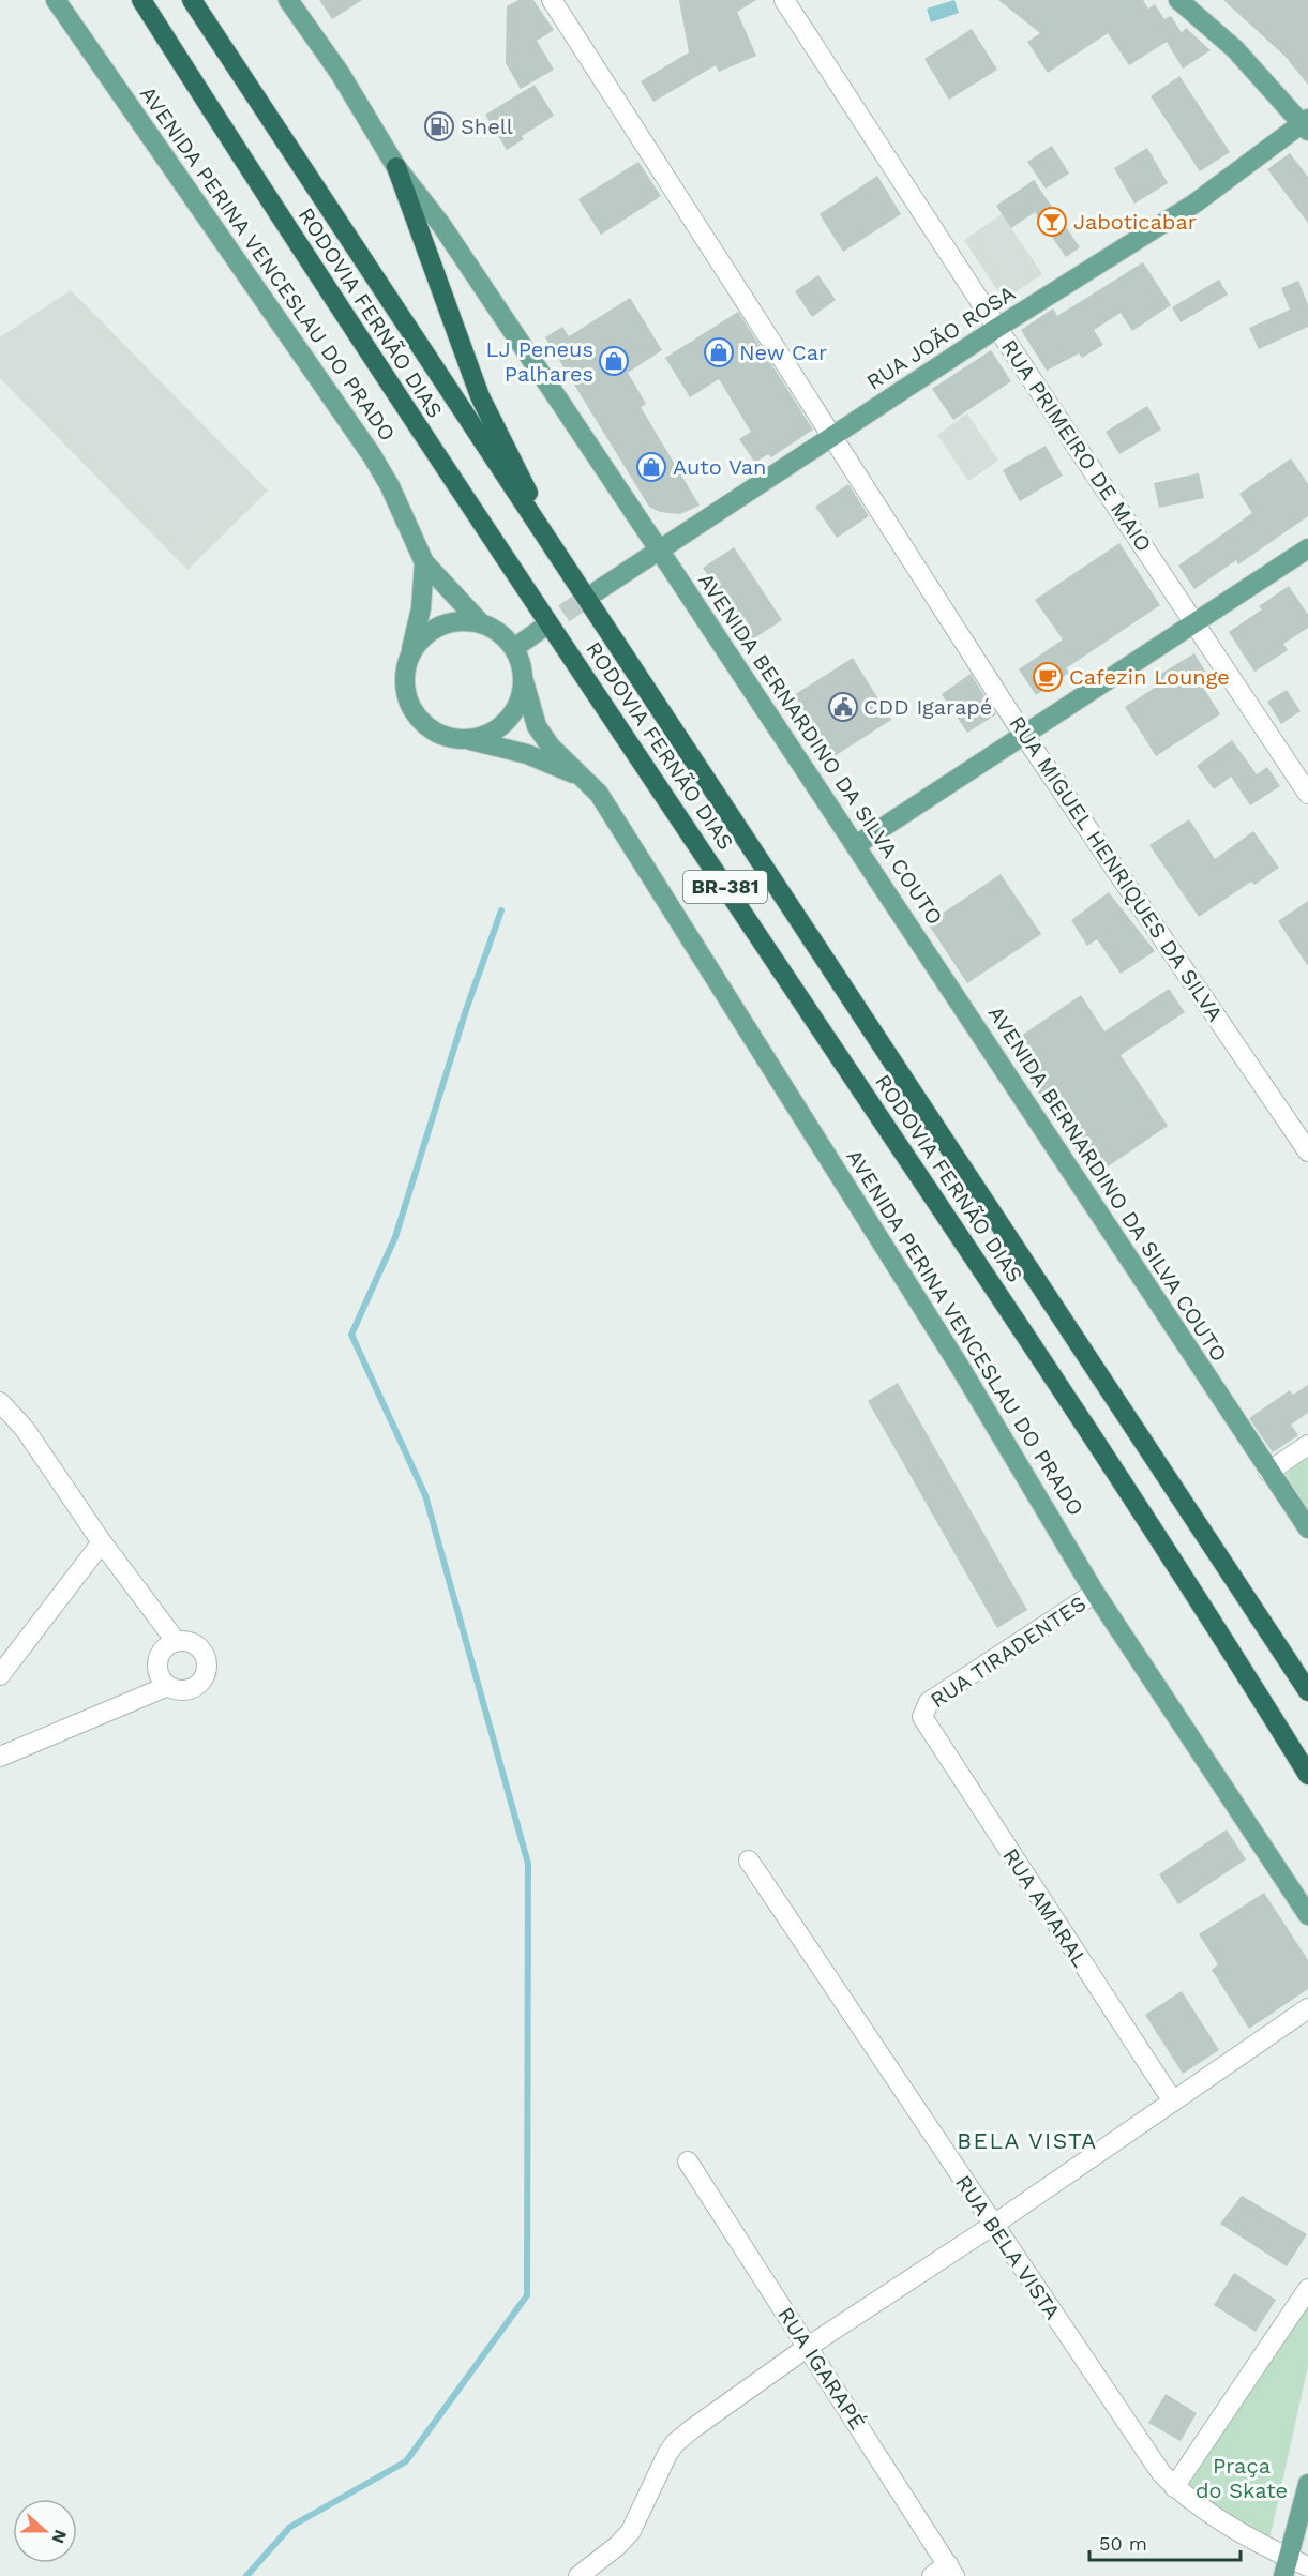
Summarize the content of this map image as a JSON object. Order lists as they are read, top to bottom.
{
  "streets": {
    "highway": ["RODOVIA FERNÃO DIAS", "BR-381"],
    "main road": ["AVENIDA PERINA VENCESLAU DO PRADO", "RUA JOÃO ROSA", "AVENIDA BERNARDINO DA SILVA COUTO"],
    "street": [
      "RUA PRIMEIRO DE MAIO",
      "RUA MIGUEL HENRIQUES DA SILVA",
      "RUA TIRADENTES",
      "RUA AMARAL",
      "RUA BELA VISTA",
      "RUA IGARAPÉ"
    ]
  },
  "crossings": [
    ["AVENIDA PERINA VENCESLAU DO PRADO", "RUA TIRADENTES"],
    ["RUA JOÃO ROSA", "RUA PRIMEIRO DE MAIO"],
    ["RUA JOÃO ROSA", "AVENIDA BERNARDINO DA SILVA COUTO"],
    ["RUA JOÃO ROSA", "RUA MIGUEL HENRIQUES DA SILVA"],
    ["RUA TIRADENTES", "RUA AMARAL"]
  ],
  "districts": ["BELA VISTA"],
  "parks": ["Praça do Skate"],
  "places": {
    "fuel station": ["Shell"],
    "bar": ["Jaboticabar"],
    "shop": ["New Car", "LJ Peneus Palhares", "Auto Van"],
    "cafe": ["Cafezin Lounge"],
    "public building": ["CDD Igarapé"]
  },
  "scale_bar": "50 m",
  "north": "right"
}
